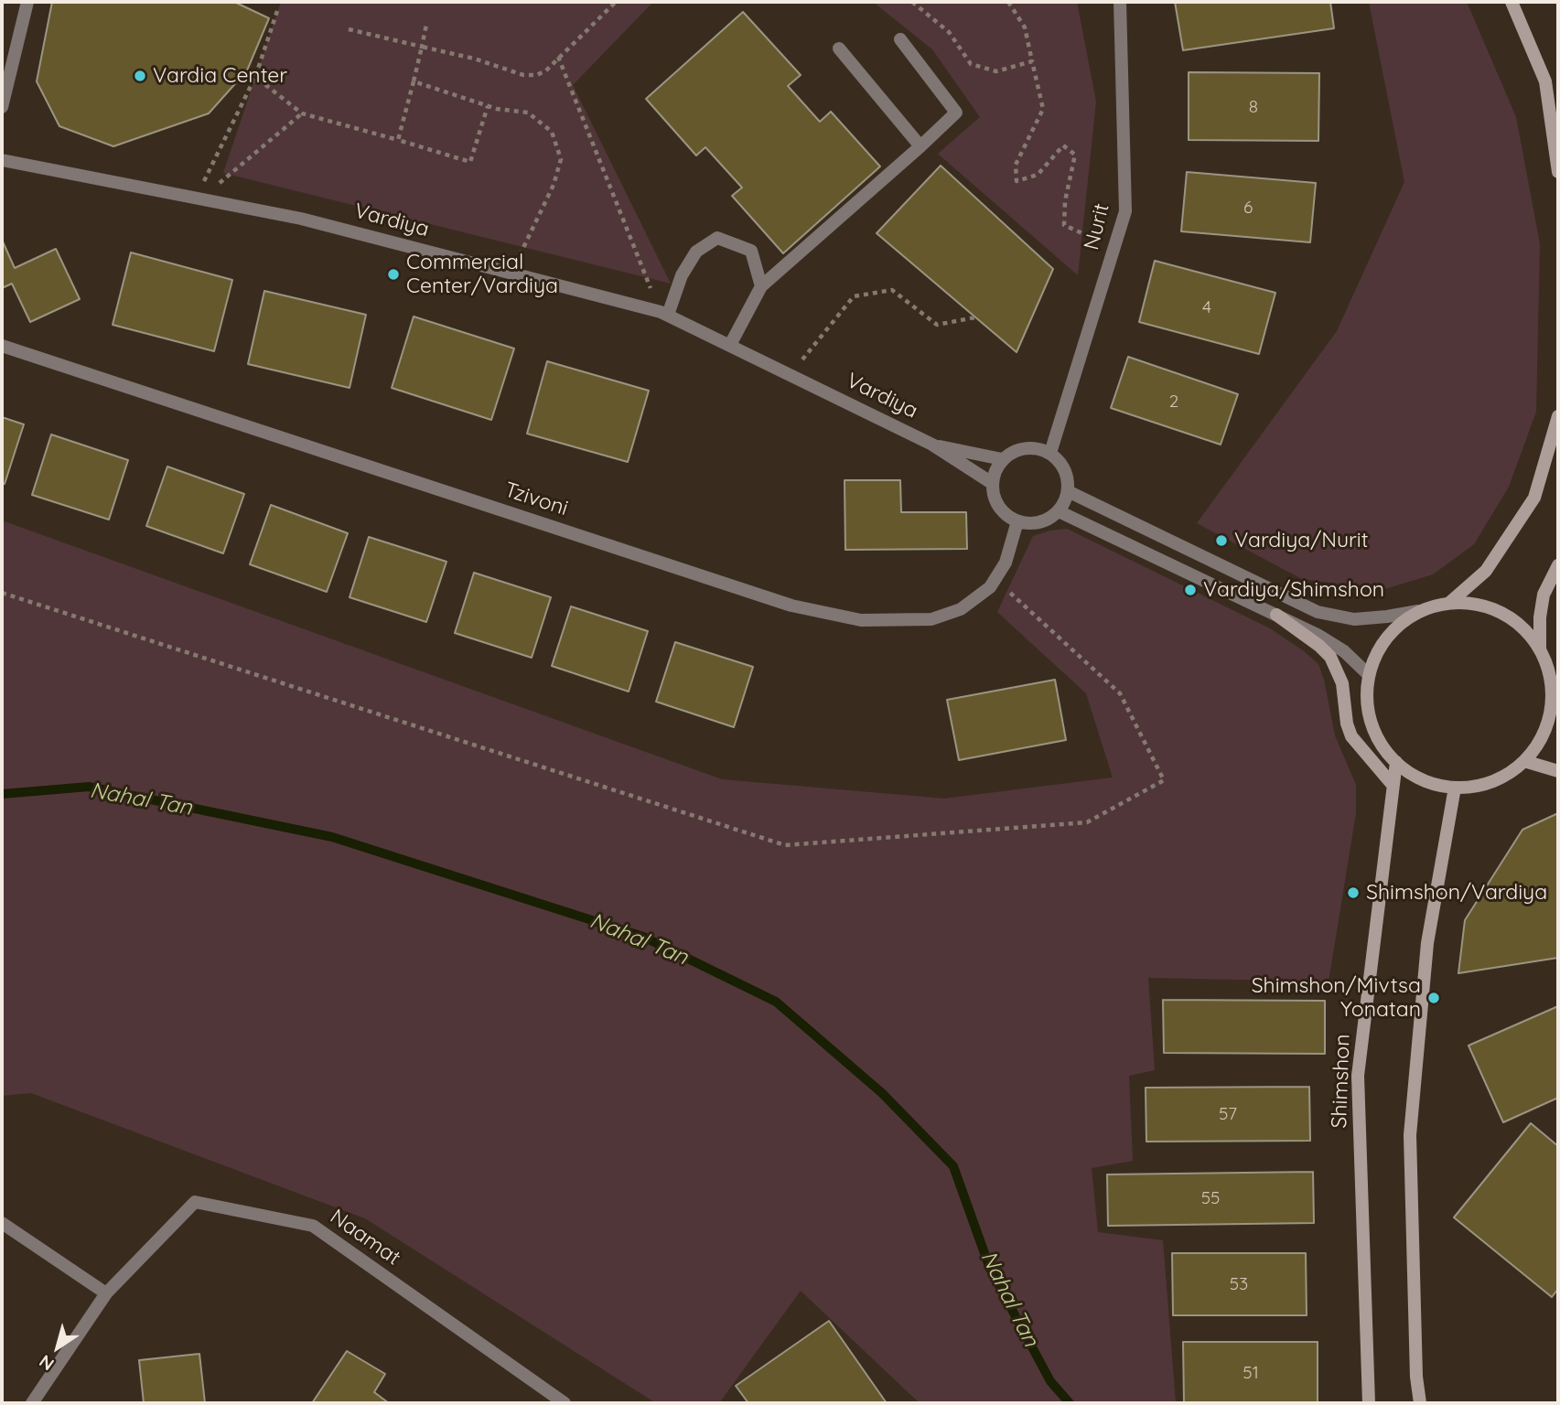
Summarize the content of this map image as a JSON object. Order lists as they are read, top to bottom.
{
  "streets": {
    "street": [
      "Vardiya",
      "Nurit",
      "Tzivoni",
      "Shimshon",
      "Naamat"
    ]
  },
  "crossings": [
    ["Vardiya", "Nurit"],
    ["Vardiya", "Tzivoni"],
    ["Nurit", "Tzivoni"]
  ],
  "water": ["Nahal Tan"],
  "places": [
    "Vardia Center",
    "Commercial Center/Vardiya",
    "Vardiya/Nurit",
    "Vardiya/Shimshon",
    "Shimshon/Vardiya",
    "Shimshon/Mivtsa Yonatan"
  ],
  "house_numbers": [
    "8",
    "6",
    "4",
    "2",
    "57",
    "55",
    "53",
    "51"
  ],
  "north": "bottom left"
}
